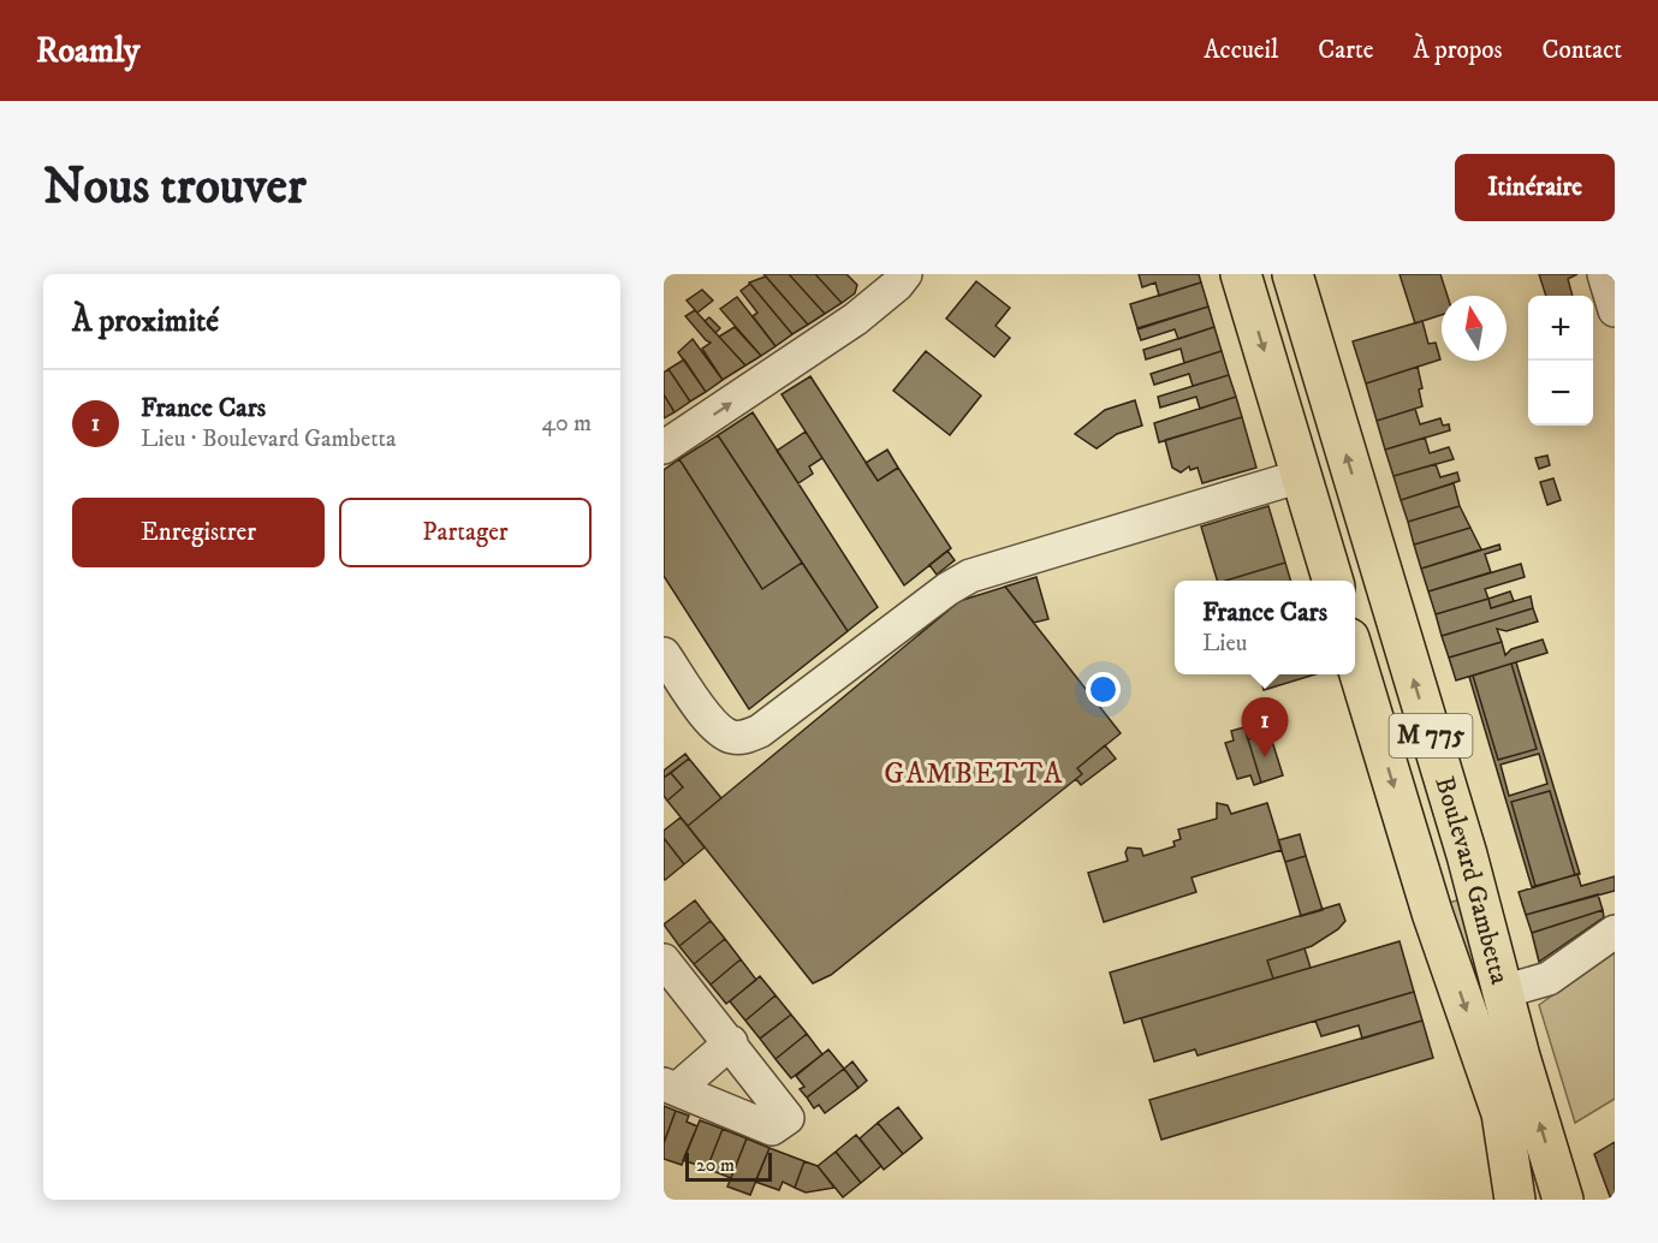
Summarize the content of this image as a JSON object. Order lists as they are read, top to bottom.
{
  "streets": {
    "main road": ["M 775", "Boulevard Gambetta"]
  },
  "districts": ["GAMBETTA"],
  "scale_bar": "20 m",
  "north": "top",
  "page": {
    "header": "Roamly",
    "nav": [
      "Accueil",
      "Carte",
      "À propos",
      "Contact"
    ],
    "buttons": [
      "Itinéraire",
      ["Enregistrer", "Partager"]
    ],
    "title": "Nous trouver",
    "heading": "À proximité",
    "map_buttons": ["+", "−"],
    "list": [
      {
        "mark": "1",
        "name": "France Cars",
        "note": "Lieu · Boulevard Gambetta",
        "value": "40 m"
      }
    ],
    "popup": ["France Cars", "Lieu"],
    "pins": "1",
    "scale": "20 m"
  }
}
